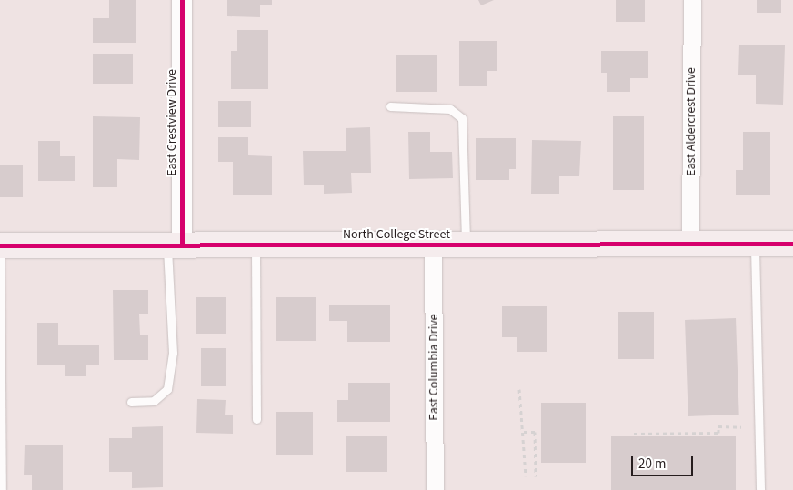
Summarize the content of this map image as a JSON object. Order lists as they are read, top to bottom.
{
  "streets": {
    "main road": ["North College Street"],
    "street": ["East Aldercrest Drive", "East Crestview Drive", "East Columbia Drive"]
  },
  "crossings": [
    ["East Aldercrest Drive", "North College Street"],
    ["East Crestview Drive", "North College Street"],
    ["North College Street", "East Columbia Drive"]
  ],
  "scale_bar": "20 m"
}
